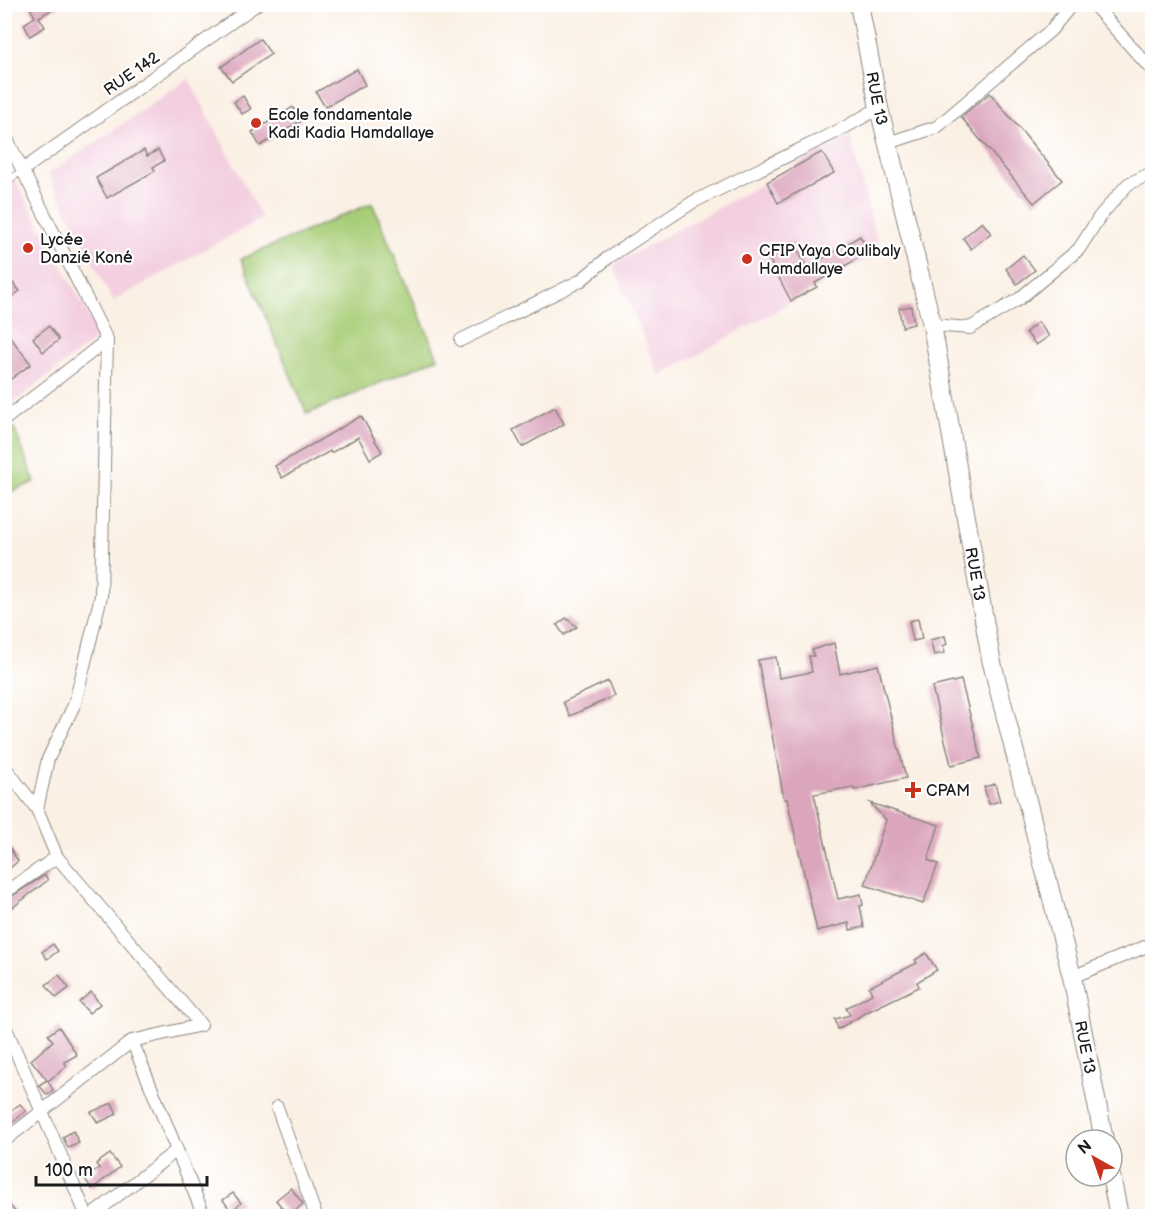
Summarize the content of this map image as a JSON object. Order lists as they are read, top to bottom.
{
  "streets": {
    "street": ["RUE 142", "RUE 13"]
  },
  "places": {
    "other": ["Ecole fondamentale Kadi Kadia Hamdallaye", "Lycée Danzié Koné", "CFIP Yaya Coulibaly Hamdallaye"],
    "health": ["CPAM"]
  },
  "scale_bar": "100 m",
  "north": "top left"
}
